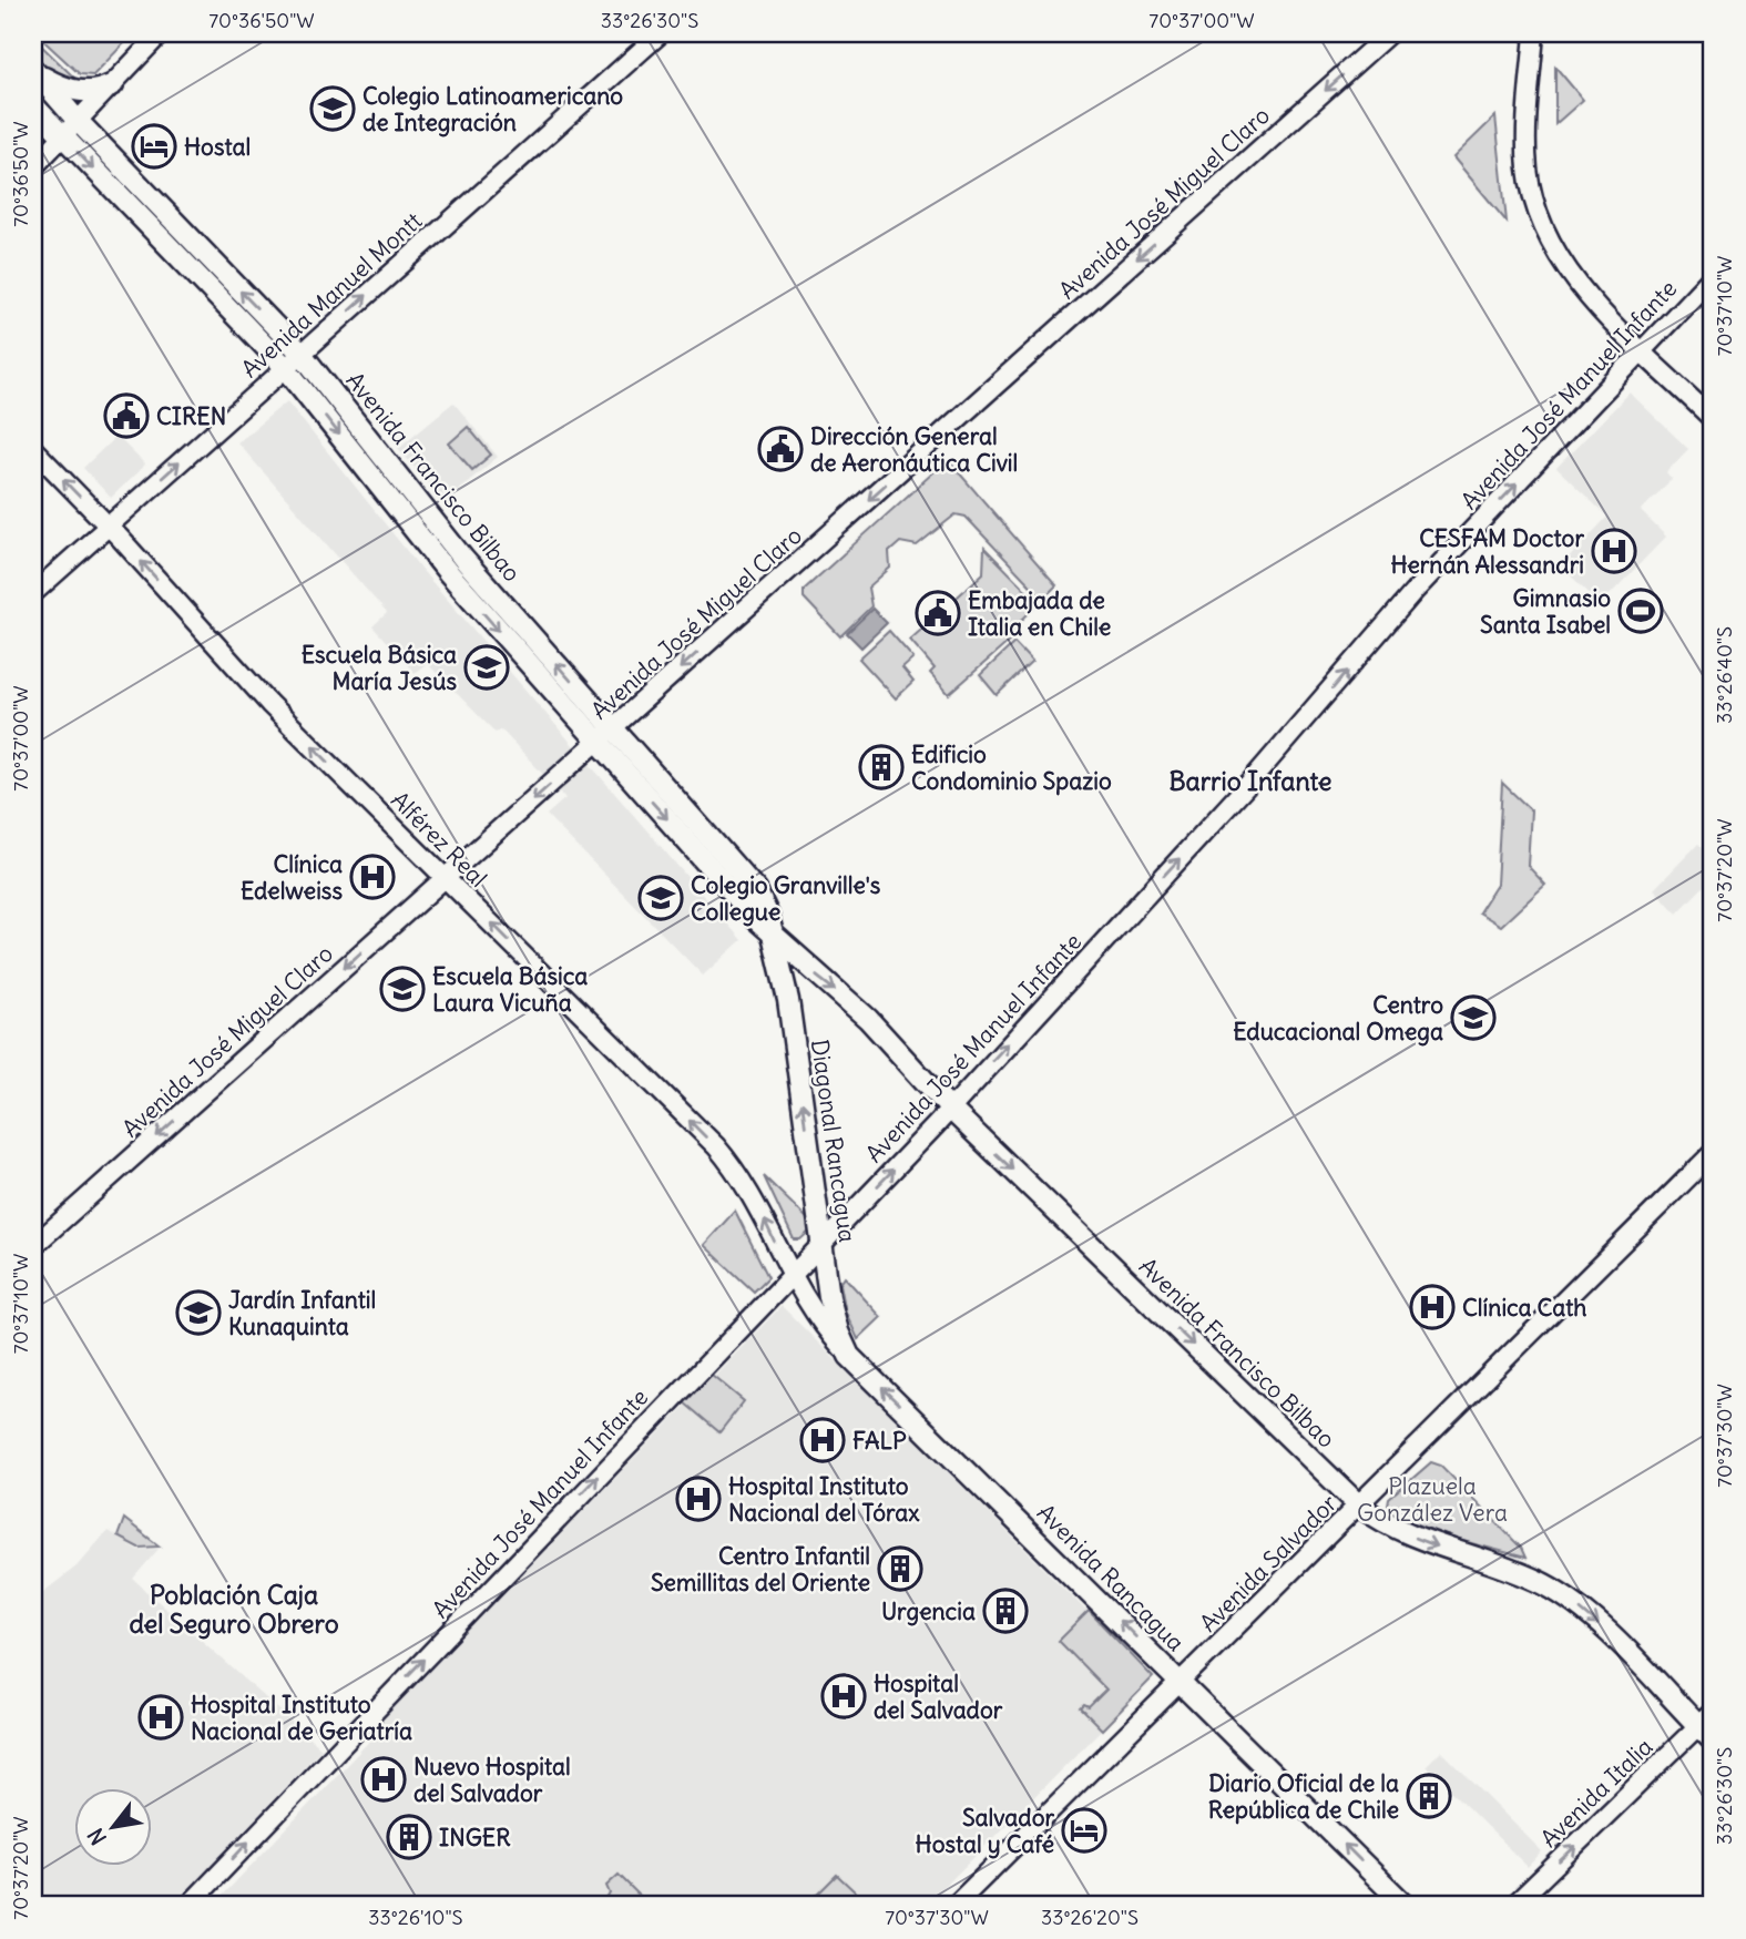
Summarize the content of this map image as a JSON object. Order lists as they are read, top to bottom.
{
  "streets": {
    "main road": ["Avenida Francisco Bilbao", "Diagonal Rancagua", "Avenida Rancagua"],
    "street": [
      "Avenida José Miguel Claro",
      "Avenida Manuel Montt",
      "Avenida José Manuel Infante",
      "Alférez Real",
      "Avenida Salvador",
      "Avenida Italia"
    ]
  },
  "crossings": [
    ["Avenida José Miguel Claro", "Avenida Francisco Bilbao"],
    ["Avenida José Miguel Claro", "Alférez Real"],
    ["Avenida Manuel Montt", "Avenida Francisco Bilbao"],
    ["Avenida Manuel Montt", "Alférez Real"],
    ["Avenida José Manuel Infante", "Avenida Francisco Bilbao"],
    ["Avenida José Manuel Infante", "Alférez Real"],
    ["Avenida José Manuel Infante", "Diagonal Rancagua"],
    ["Avenida José Manuel Infante", "Avenida Rancagua"],
    ["Avenida Francisco Bilbao", "Diagonal Rancagua"],
    ["Avenida Francisco Bilbao", "Avenida Salvador"],
    ["Avenida Francisco Bilbao", "Avenida Italia"],
    ["Alférez Real", "Avenida Rancagua"],
    ["Diagonal Rancagua", "Avenida Rancagua"],
    ["Avenida Salvador", "Avenida Rancagua"]
  ],
  "one_way": [
    "Avenida José Miguel Claro",
    "Avenida Manuel Montt",
    "Avenida José Manuel Infante",
    "Alférez Real",
    "Diagonal Rancagua",
    "Avenida Rancagua",
    "Avenida Italia"
  ],
  "districts": ["Barrio Infante", "Población Caja del Seguro Obrero"],
  "parks": ["Plazuela González Vera"],
  "places": {
    "school or university": [
      "Colegio Latinoamericano de Integración",
      "Escuela Básica María Jesús",
      "Colegio Granville's Collegue",
      "Escuela Básica Laura Vicuña",
      "Centro Educacional Omega",
      "Jardín Infantil Kunaquinta"
    ],
    "hotel": ["Hostal", "Salvador Hostal y Café"],
    "public building": ["CIREN", "Dirección General de Aeronáutica Civil", "Embajada de Italia en Chile"],
    "hospital": [
      "CESFAM Doctor Hernán Alessandri",
      "Clínica Edelweiss",
      "Clínica Cath",
      "FALP",
      "Hospital Instituto Nacional del Tórax",
      "Hospital del Salvador",
      "Hospital Instituto Nacional de Geriatría",
      "Nuevo Hospital del Salvador"
    ],
    "sports": ["Gimnasio Santa Isabel"],
    "building": [
      "Edificio Condominio Spazio",
      "Centro Infantil Semillitas del Oriente",
      "Urgencia",
      "Diario Oficial de la República de Chile",
      "INGER"
    ]
  },
  "north": "bottom left",
  "coordinates": [
    "70°36'50\"W",
    "33°26'30\"S",
    "70°37'00\"W",
    "70°37'10\"W",
    "33°26'40\"S",
    "70°37'20\"W",
    "70°37'30\"W",
    "33°26'10\"S",
    "33°26'20\"S"
  ]
}
